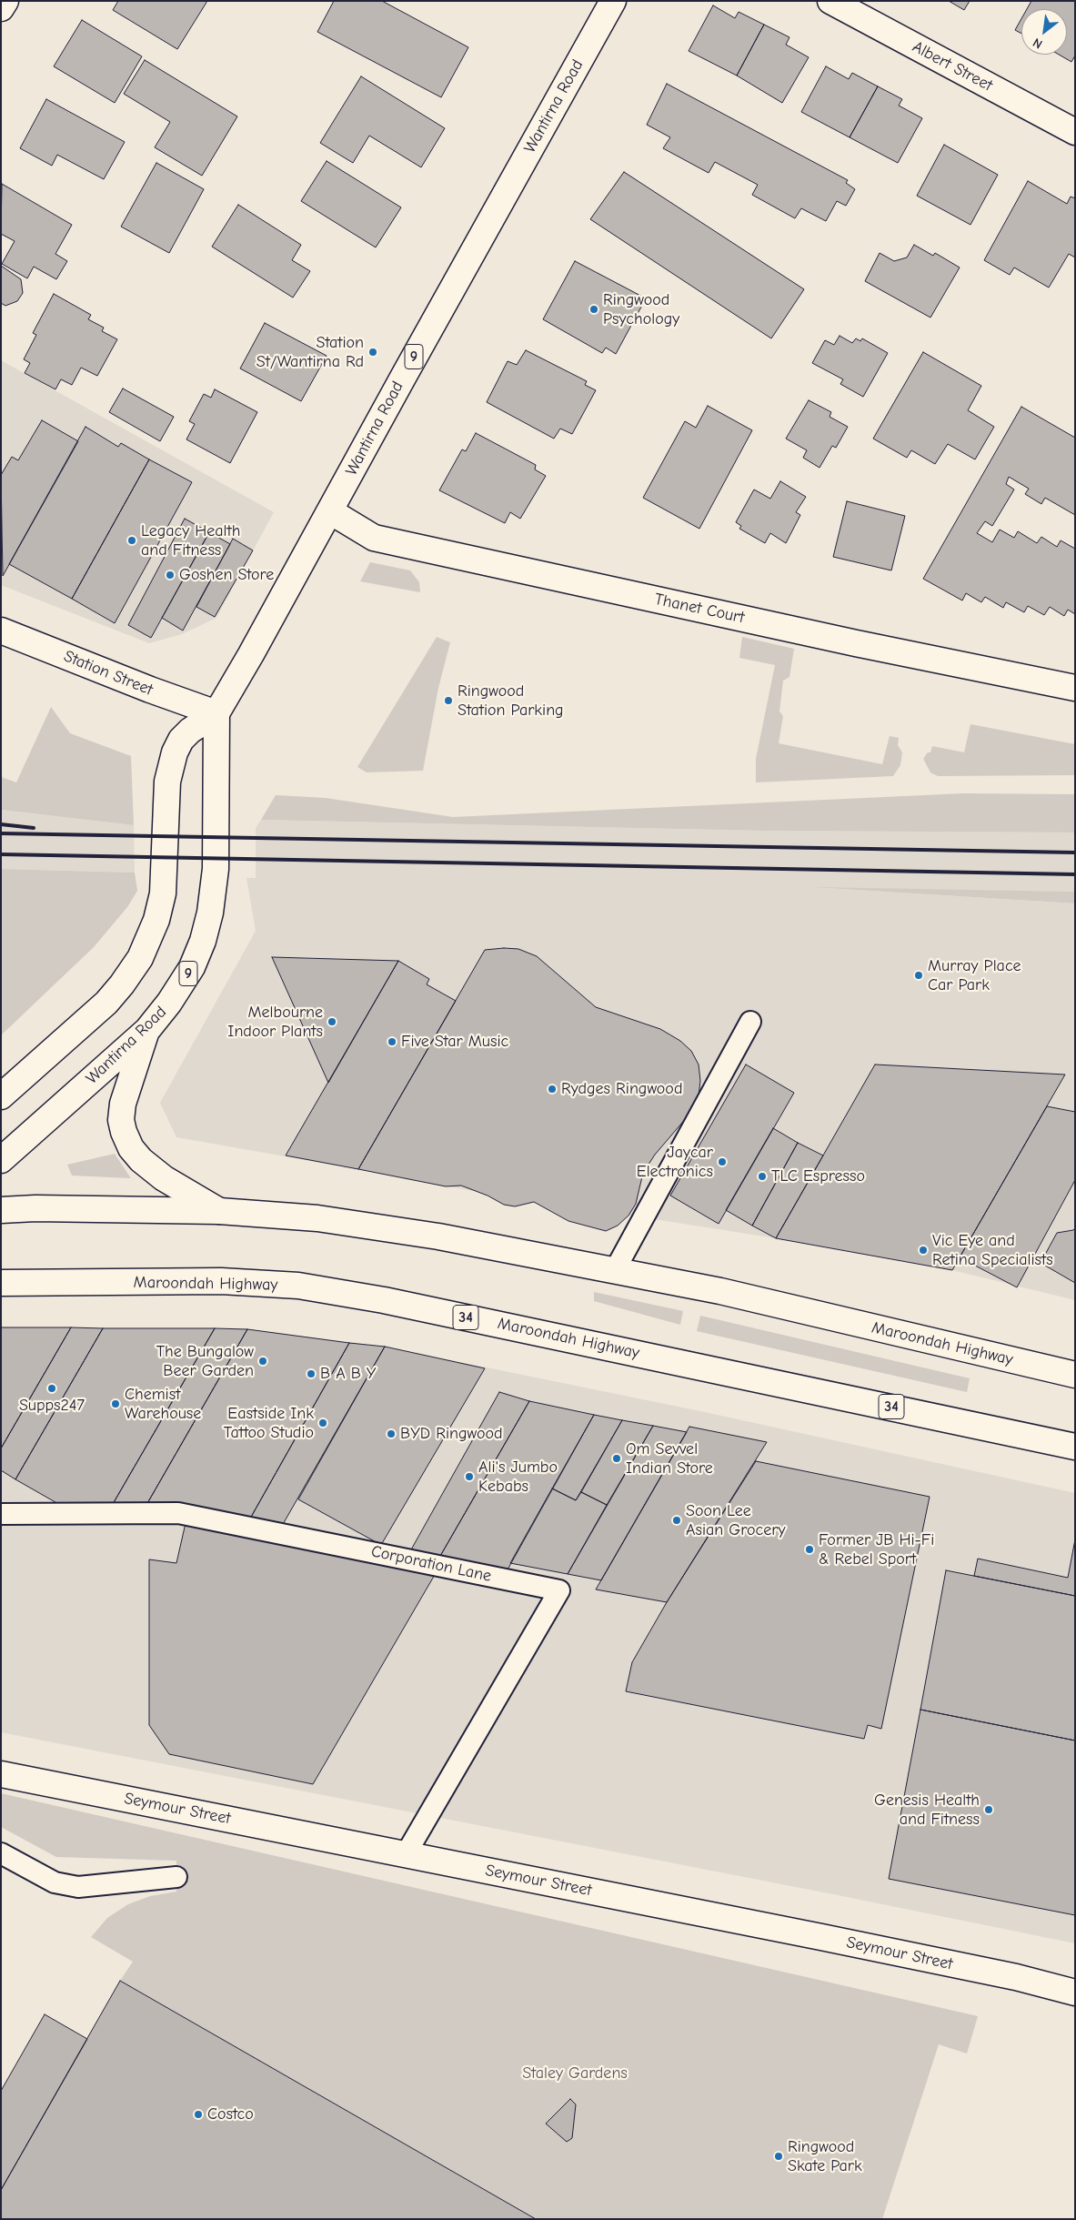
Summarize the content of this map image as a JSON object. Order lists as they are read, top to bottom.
{
  "streets": {
    "main road": [
      "Albert Street",
      "Wantirna Road",
      "9",
      "Thanet Court",
      "Station Street",
      "Maroondah Highway",
      "34",
      "Seymour Street"
    ],
    "lane": ["Corporation Lane"]
  },
  "crossings": [
    ["Wantirna Road", "Thanet Court"],
    ["Wantirna Road", "Station Street"],
    ["Corporation Lane", "Seymour Street"]
  ],
  "parks": ["Staley Gardens"],
  "places": [
    "Ringwood Psychology",
    "Station St/Wantirna Rd",
    "Legacy Health and Fitness",
    "Goshen Store",
    "Ringwood Station Parking",
    "Murray Place Car Park",
    "Melbourne Indoor Plants",
    "Five Star Music",
    "Rydges Ringwood",
    "Jaycar Electronics",
    "TLC Espresso",
    "Vic Eye and Retina Specialists",
    "The Bungalow Beer Garden",
    "B A B Y",
    "Supps247",
    "Chemist Warehouse",
    "Eastside Ink Tattoo Studio",
    "BYD Ringwood",
    "Om Sevvel Indian Store",
    "Ali's Jumbo Kebabs",
    "Soon Lee Asian Grocery",
    "Former JB Hi-Fi & Rebel Sport",
    "Genesis Health and Fitness",
    "Costco",
    "Ringwood Skate Park"
  ],
  "north": "bottom left"
}
